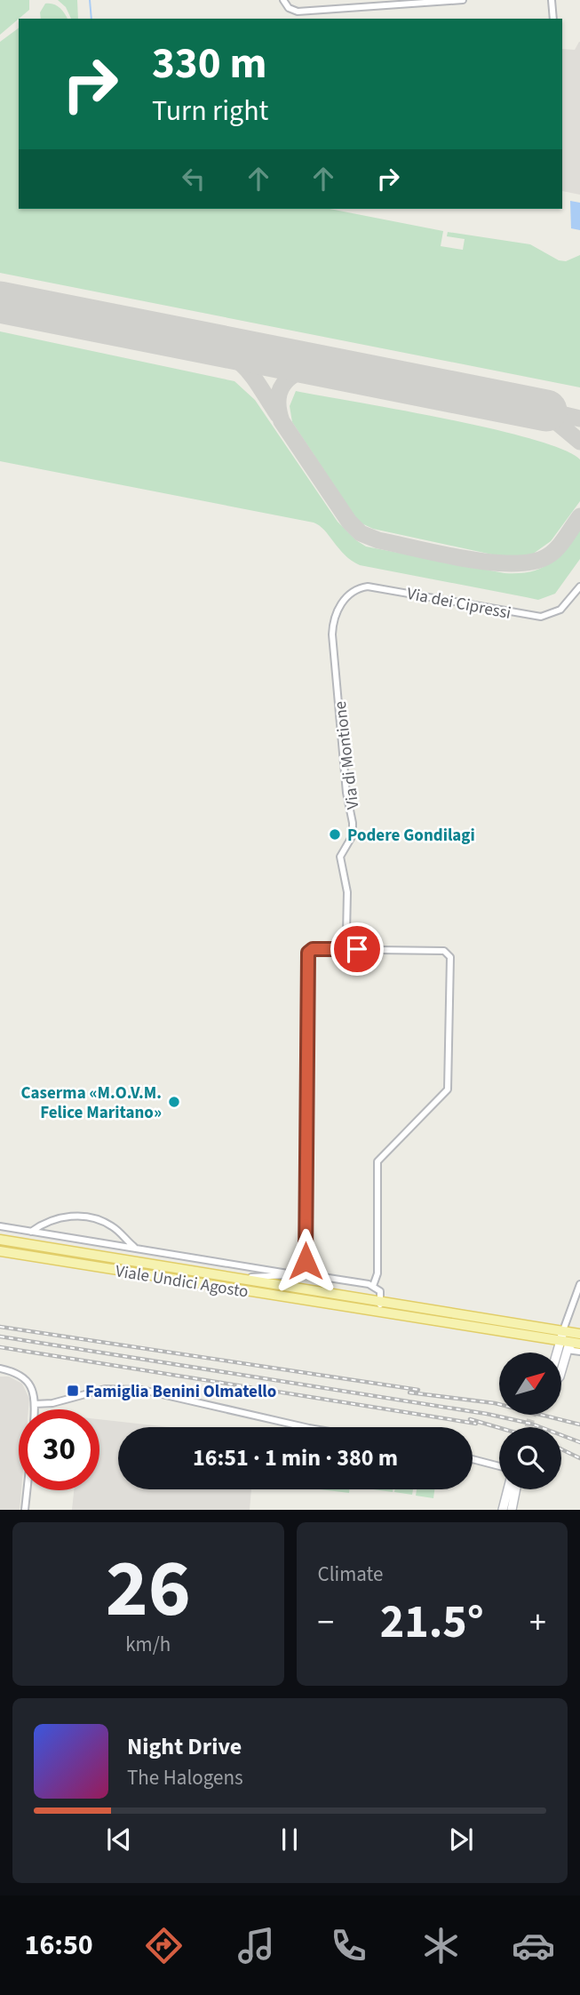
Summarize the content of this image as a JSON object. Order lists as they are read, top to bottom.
{
  "streets": {
    "main road": ["Viale Undici Agosto"],
    "street": ["Via dei Cipressi", "Via di Montione"]
  },
  "crossings": [
    ["Via dei Cipressi", "Via di Montione"]
  ],
  "places": {
    "other": ["Podere Gondilagi", "Caserma «M.O.V.M. Felice Maritano»"],
    "transit": ["Famiglia Benini Olmatello"]
  },
  "north": "top right",
  "page": {
    "turn": ["330 m", "Turn right"],
    "limit": "30",
    "trip": "16:51 · 1 min · 380 m",
    "tile": [
      ["26", "km/h"],
      "Climate"
    ],
    "heat": ["−", "21.5°", "+"],
    "song": ["Night Drive", "The Halogens"],
    "tabs": "16:50"
  }
}
